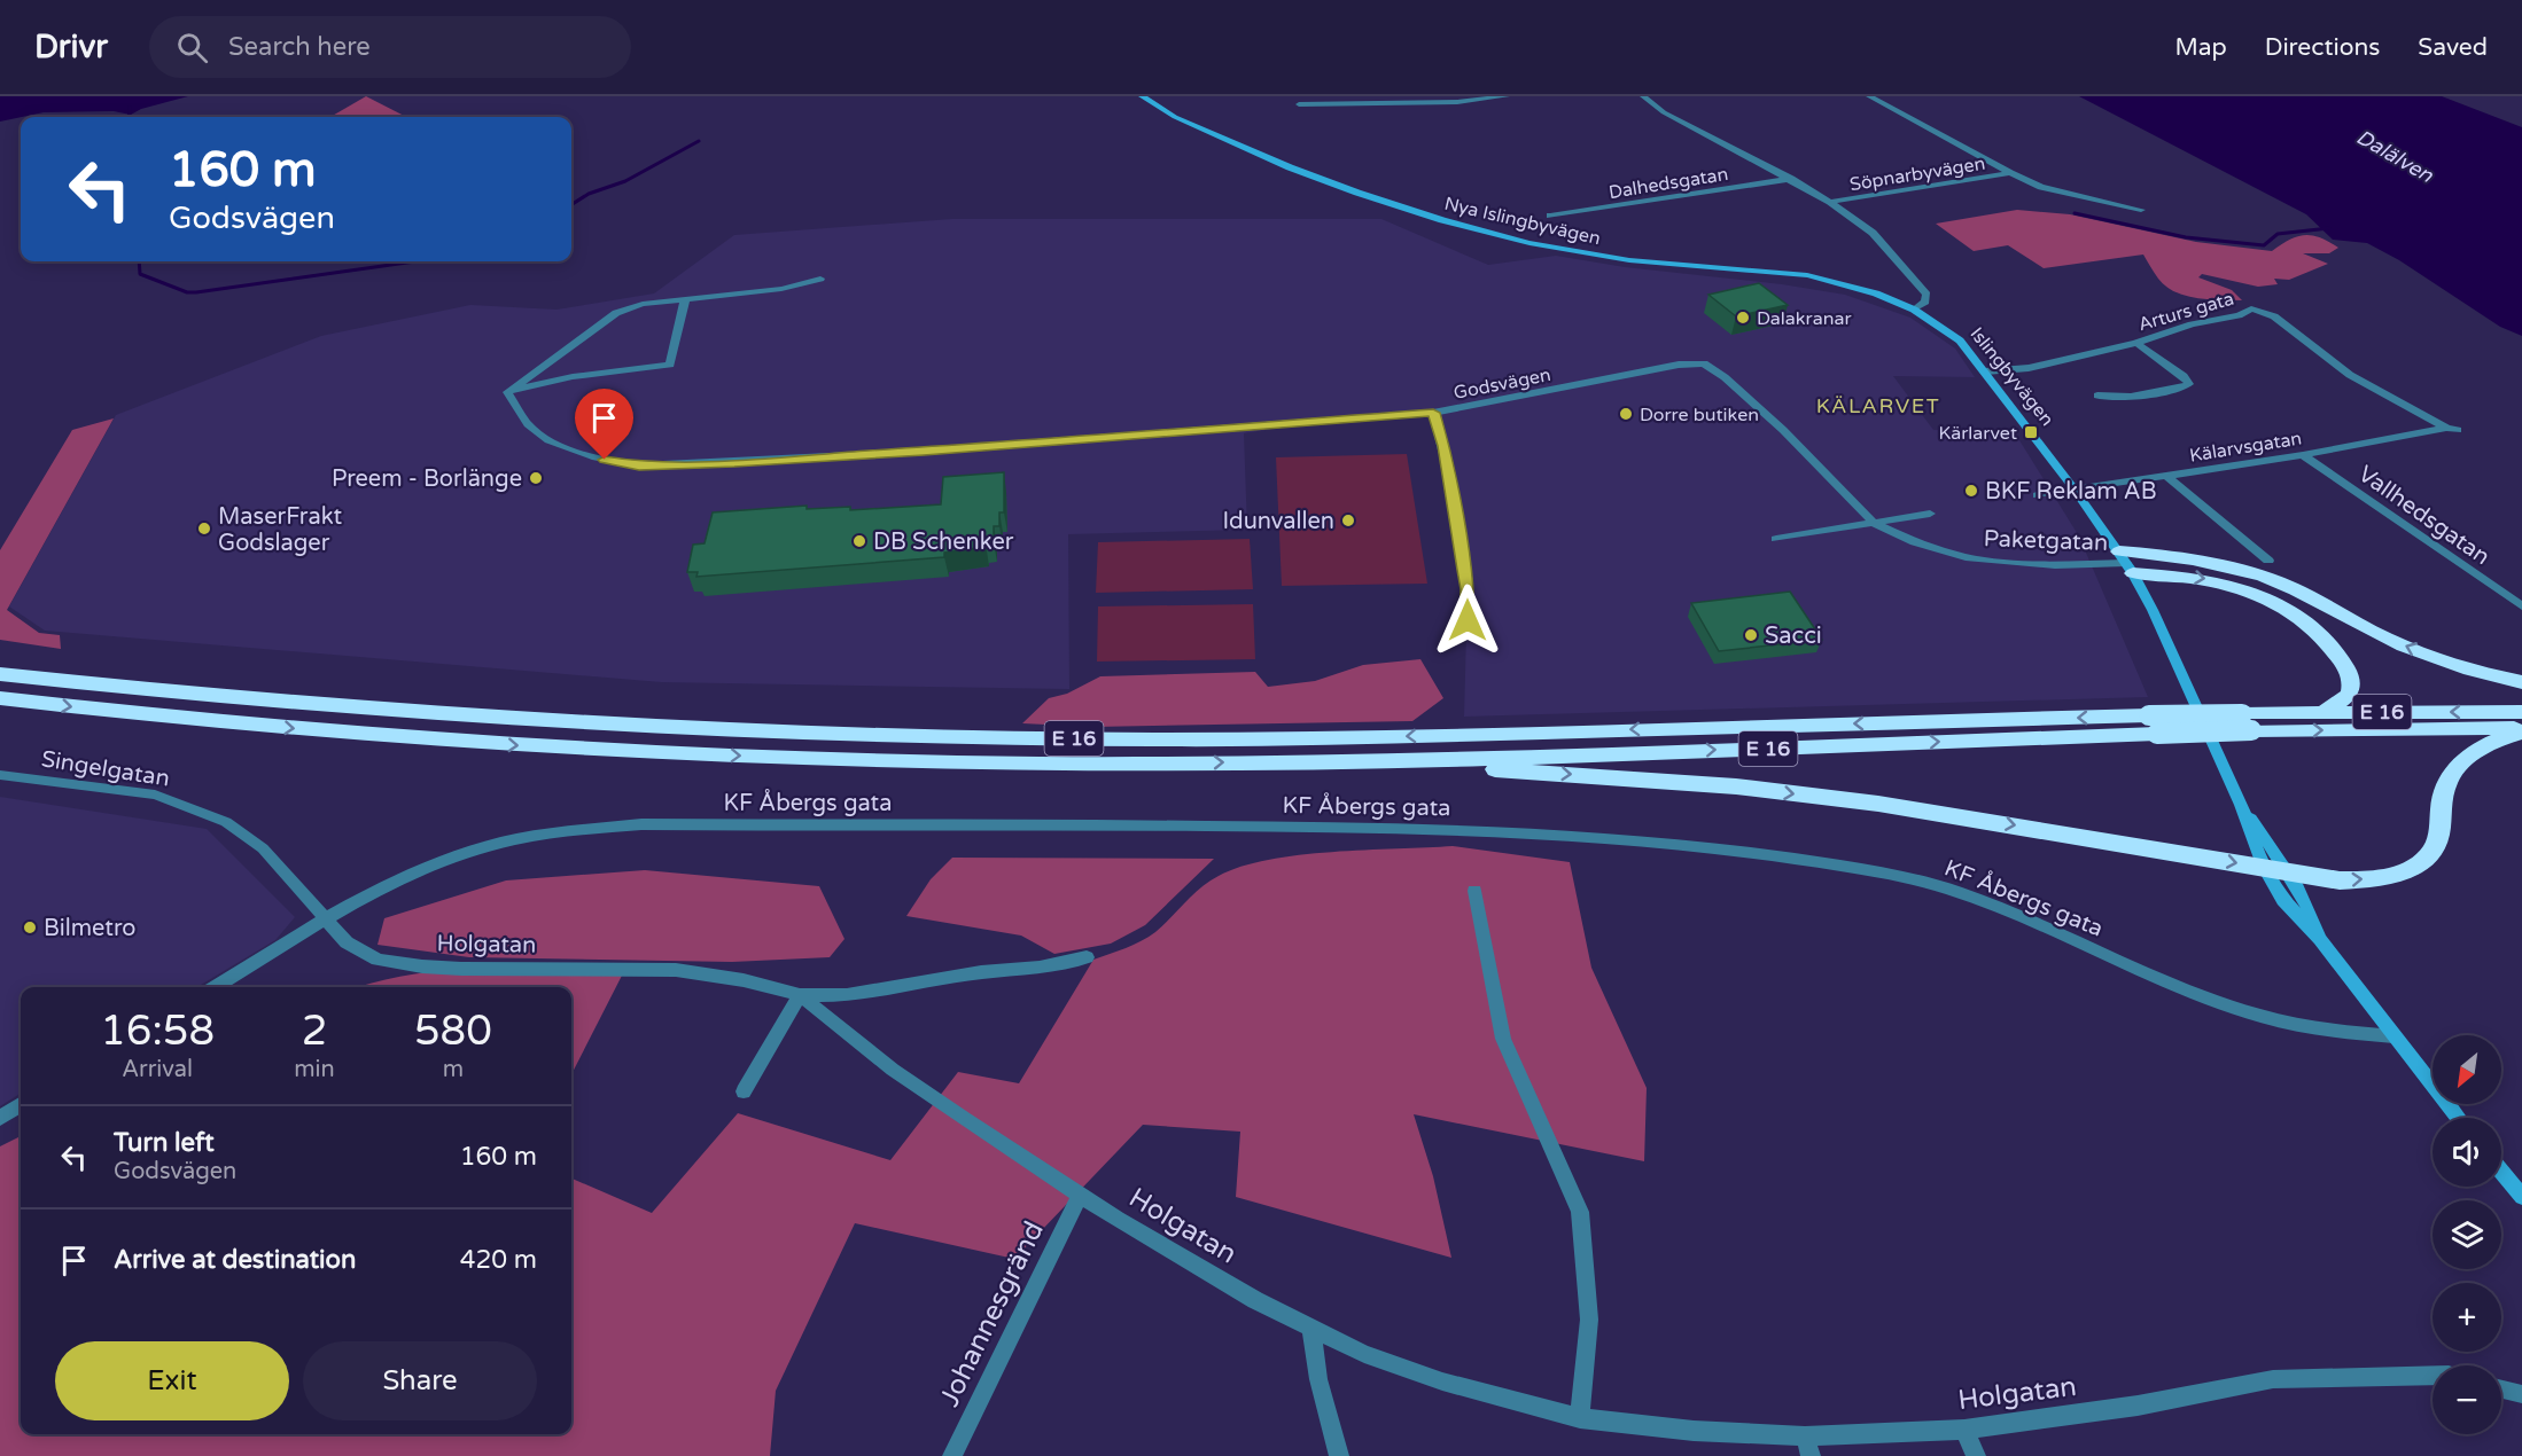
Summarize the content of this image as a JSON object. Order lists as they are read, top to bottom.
{
  "streets": {
    "highway": ["E 16"],
    "street": [
      "Söpnarbyvägen",
      "Dalhedsgatan",
      "Nya Islingbyvägen",
      "Arturs gata",
      "Islingbyvägen",
      "Godsvägen",
      "Kälarvsgatan",
      "Vallhedsgatan",
      "Paketgatan",
      "Singelgatan",
      "KF Åbergs gata",
      "Holgatan",
      "Johannesgränd"
    ]
  },
  "crossings": [
    ["Nya Islingbyvägen", "Islingbyvägen"],
    ["Arturs gata", "Islingbyvägen"],
    ["Arturs gata", "Kälarvsgatan"],
    ["Islingbyvägen", "Kälarvsgatan"],
    ["Islingbyvägen", "Paketgatan"],
    ["Islingbyvägen", "KF Åbergs gata"],
    ["Godsvägen", "Paketgatan"],
    ["Kälarvsgatan", "Vallhedsgatan"],
    ["Singelgatan", "KF Åbergs gata"],
    ["Singelgatan", "Holgatan"],
    ["KF Åbergs gata", "Holgatan"],
    ["Holgatan", "Johannesgränd"]
  ],
  "districts": ["KÄLARVET"],
  "water": ["Dalälven"],
  "places": {
    "other": [
      "Dalakranar",
      "Dorre butiken",
      "Preem - Borlänge",
      "BKF Reklam AB",
      "Idunvallen",
      "MaserFrakt Godslager",
      "DB Schenker",
      "Sacci",
      "Bilmetro"
    ],
    "transit": ["Kärlarvet"]
  },
  "north": "bottom left",
  "page": {
    "header": "Drivr",
    "search": "Search here",
    "nav": ["Map", "Directions", "Saved"],
    "turn": ["160 m", "Godsvägen"],
    "eta": [
      "16:58",
      "Arrival",
      "2",
      "min",
      "580",
      "m"
    ],
    "map_buttons": ["+", "−"],
    "list": [
      {
        "name": "Turn left",
        "note": "Godsvägen",
        "value": "160 m"
      },
      {
        "name": "Arrive at destination",
        "value": "420 m"
      }
    ],
    "buttons": ["Exit", "Share"]
  }
}
